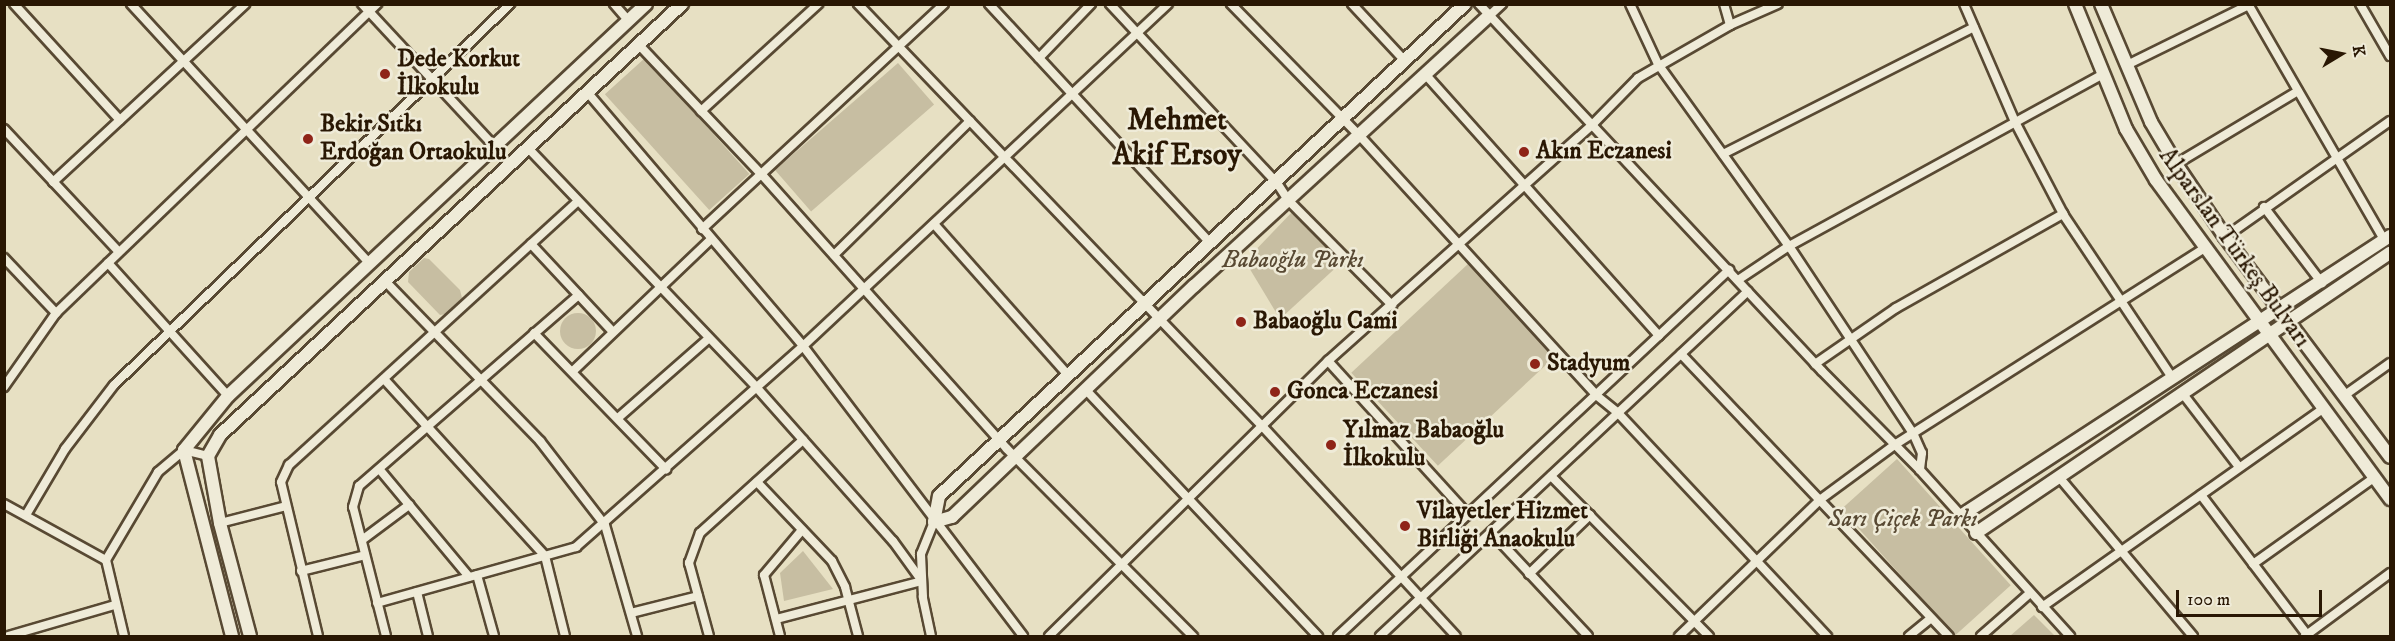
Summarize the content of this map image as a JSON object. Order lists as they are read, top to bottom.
{
  "streets": {
    "street": ["Alparslan Türkeş Bulvarı"]
  },
  "districts": ["Mehmet Akif Ersoy"],
  "parks": ["Babaoğlu Parkı", "Sarı Çiçek Parkı"],
  "places": [
    "Dede Korkut İlkokulu",
    "Bekir Sıtkı Erdoğan Ortaokulu",
    "Akın Eczanesi",
    "Babaoğlu Cami",
    "Stadyum",
    "Gonca Eczanesi",
    "Yılmaz Babaoğlu İlkokulu",
    "Vilayetler Hizmet Birliği Anaokulu"
  ],
  "scale_bar": "100 m",
  "north": "right"
}
